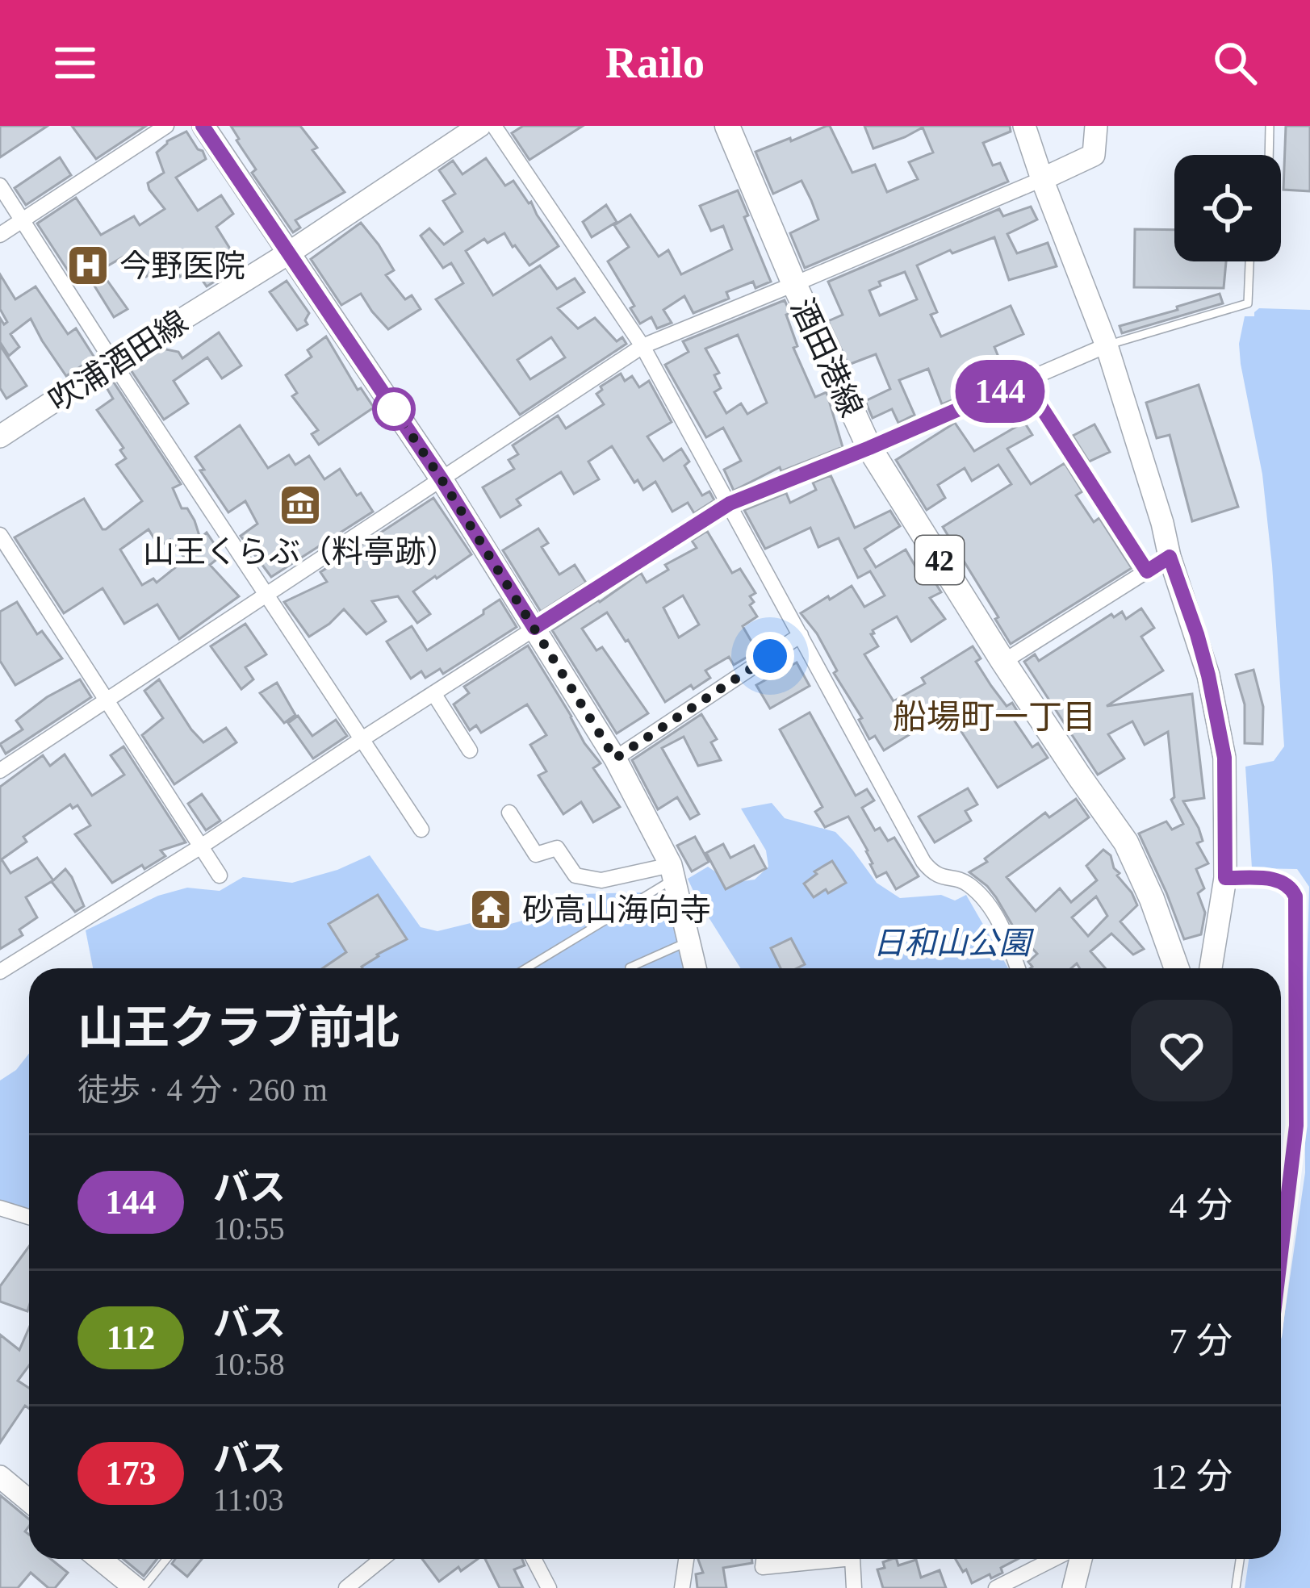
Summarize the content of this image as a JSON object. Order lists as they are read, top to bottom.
{
  "streets": {
    "main road": ["酒田港線", "42"],
    "street": ["吹浦酒田線"]
  },
  "districts": ["船場町一丁目"],
  "parks": ["日和山公園"],
  "places": {
    "hospital": ["今野医院"],
    "museum": ["山王くらぶ（料亭跡）"],
    "temple": ["砂高山海向寺"]
  },
  "lines": ["bus line 144"],
  "page": {
    "header": "Railo",
    "on_map": "144",
    "heading": ["山王クラブ前北", "徒歩 · 4 分 · 260 m"],
    "list": [
      {
        "mark": "144",
        "name": "バス",
        "note": "10:55",
        "value": "4 分"
      },
      {
        "mark": "112",
        "name": "バス",
        "note": "10:58",
        "value": "7 分"
      },
      {
        "mark": "173",
        "name": "バス",
        "note": "11:03",
        "value": "12 分"
      }
    ]
  }
}
